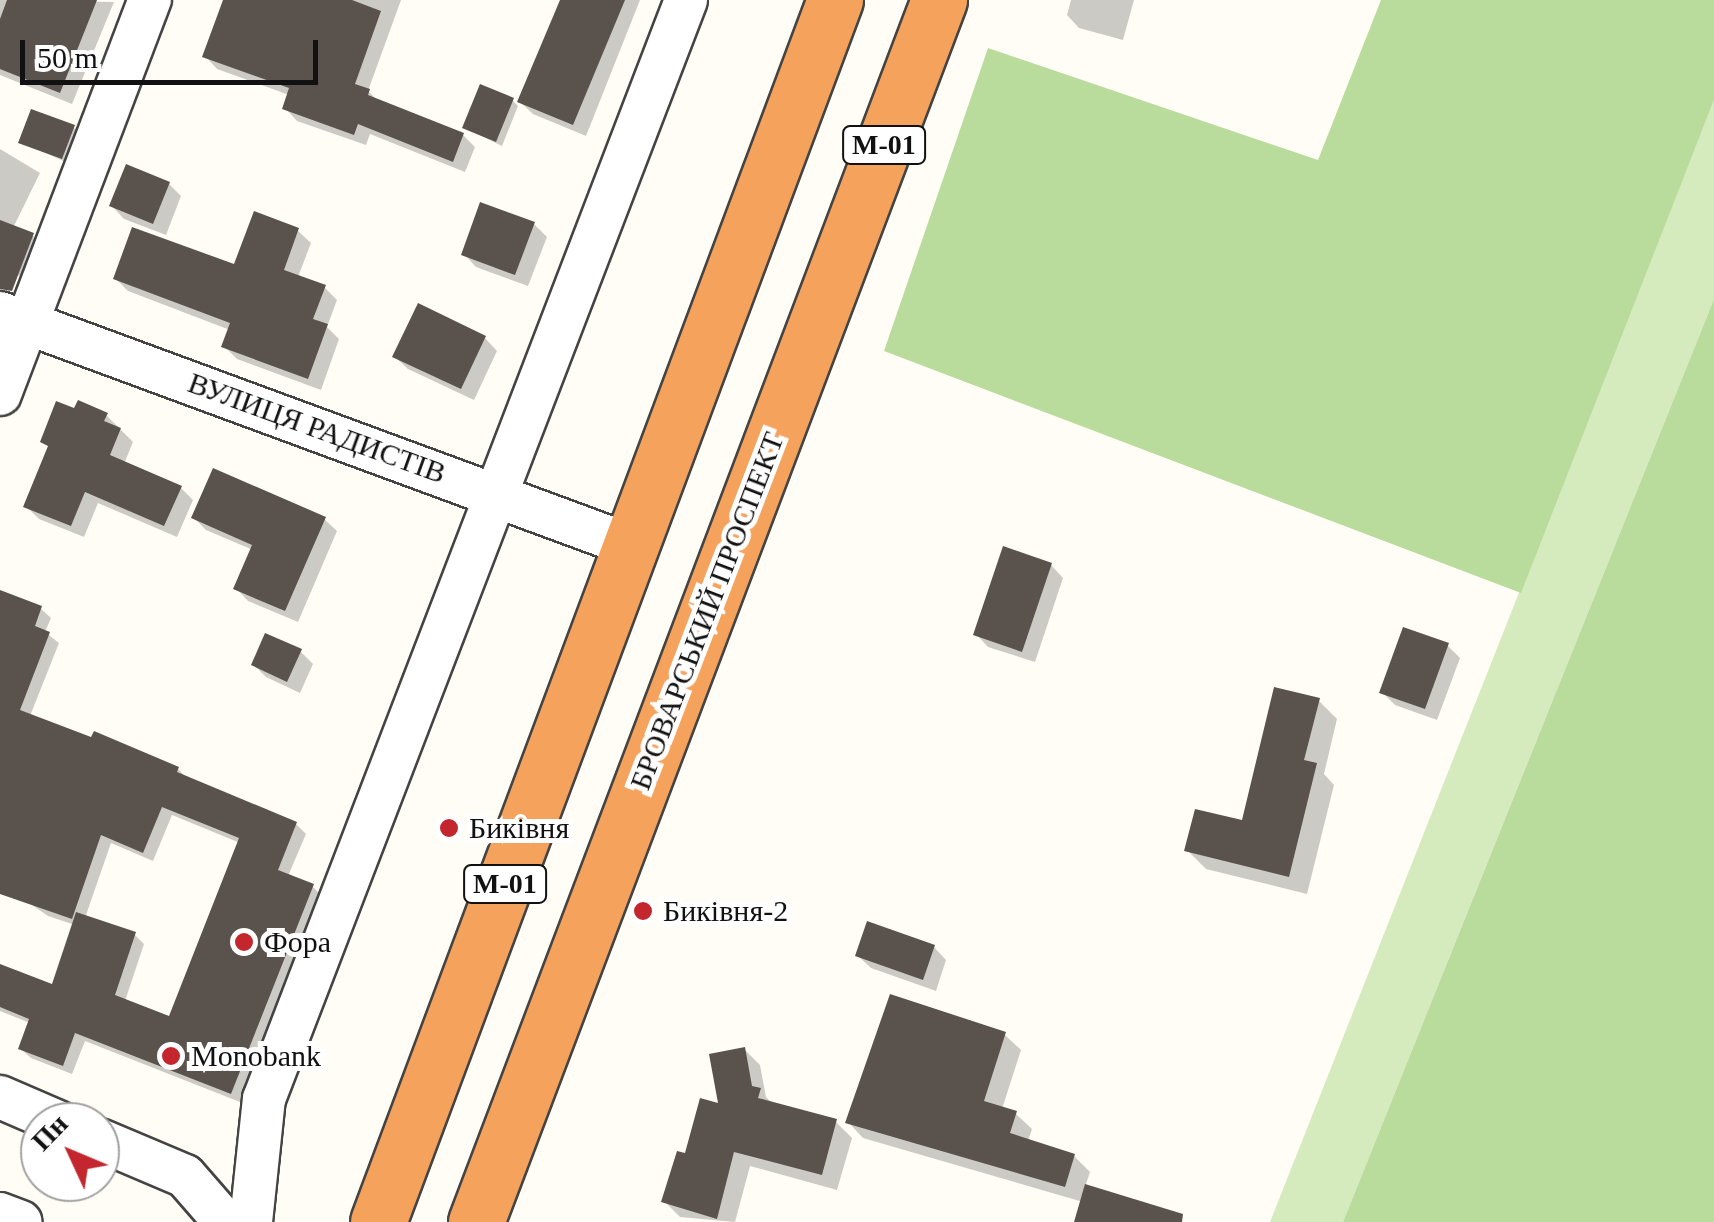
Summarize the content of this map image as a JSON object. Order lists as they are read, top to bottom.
{
  "streets": {
    "highway": ["М-01", "БРОВАРСЬКИЙ ПРОСПЕКТ"],
    "street": ["ВУЛИЦЯ РАДИСТІВ"]
  },
  "crossings": [
    ["М-01", "ВУЛИЦЯ РАДИСТІВ"]
  ],
  "places": [
    "Бикiвня",
    "Бикiвня-2",
    "Фора",
    "Monobank"
  ],
  "scale_bar": "50 m",
  "north": "top left"
}
